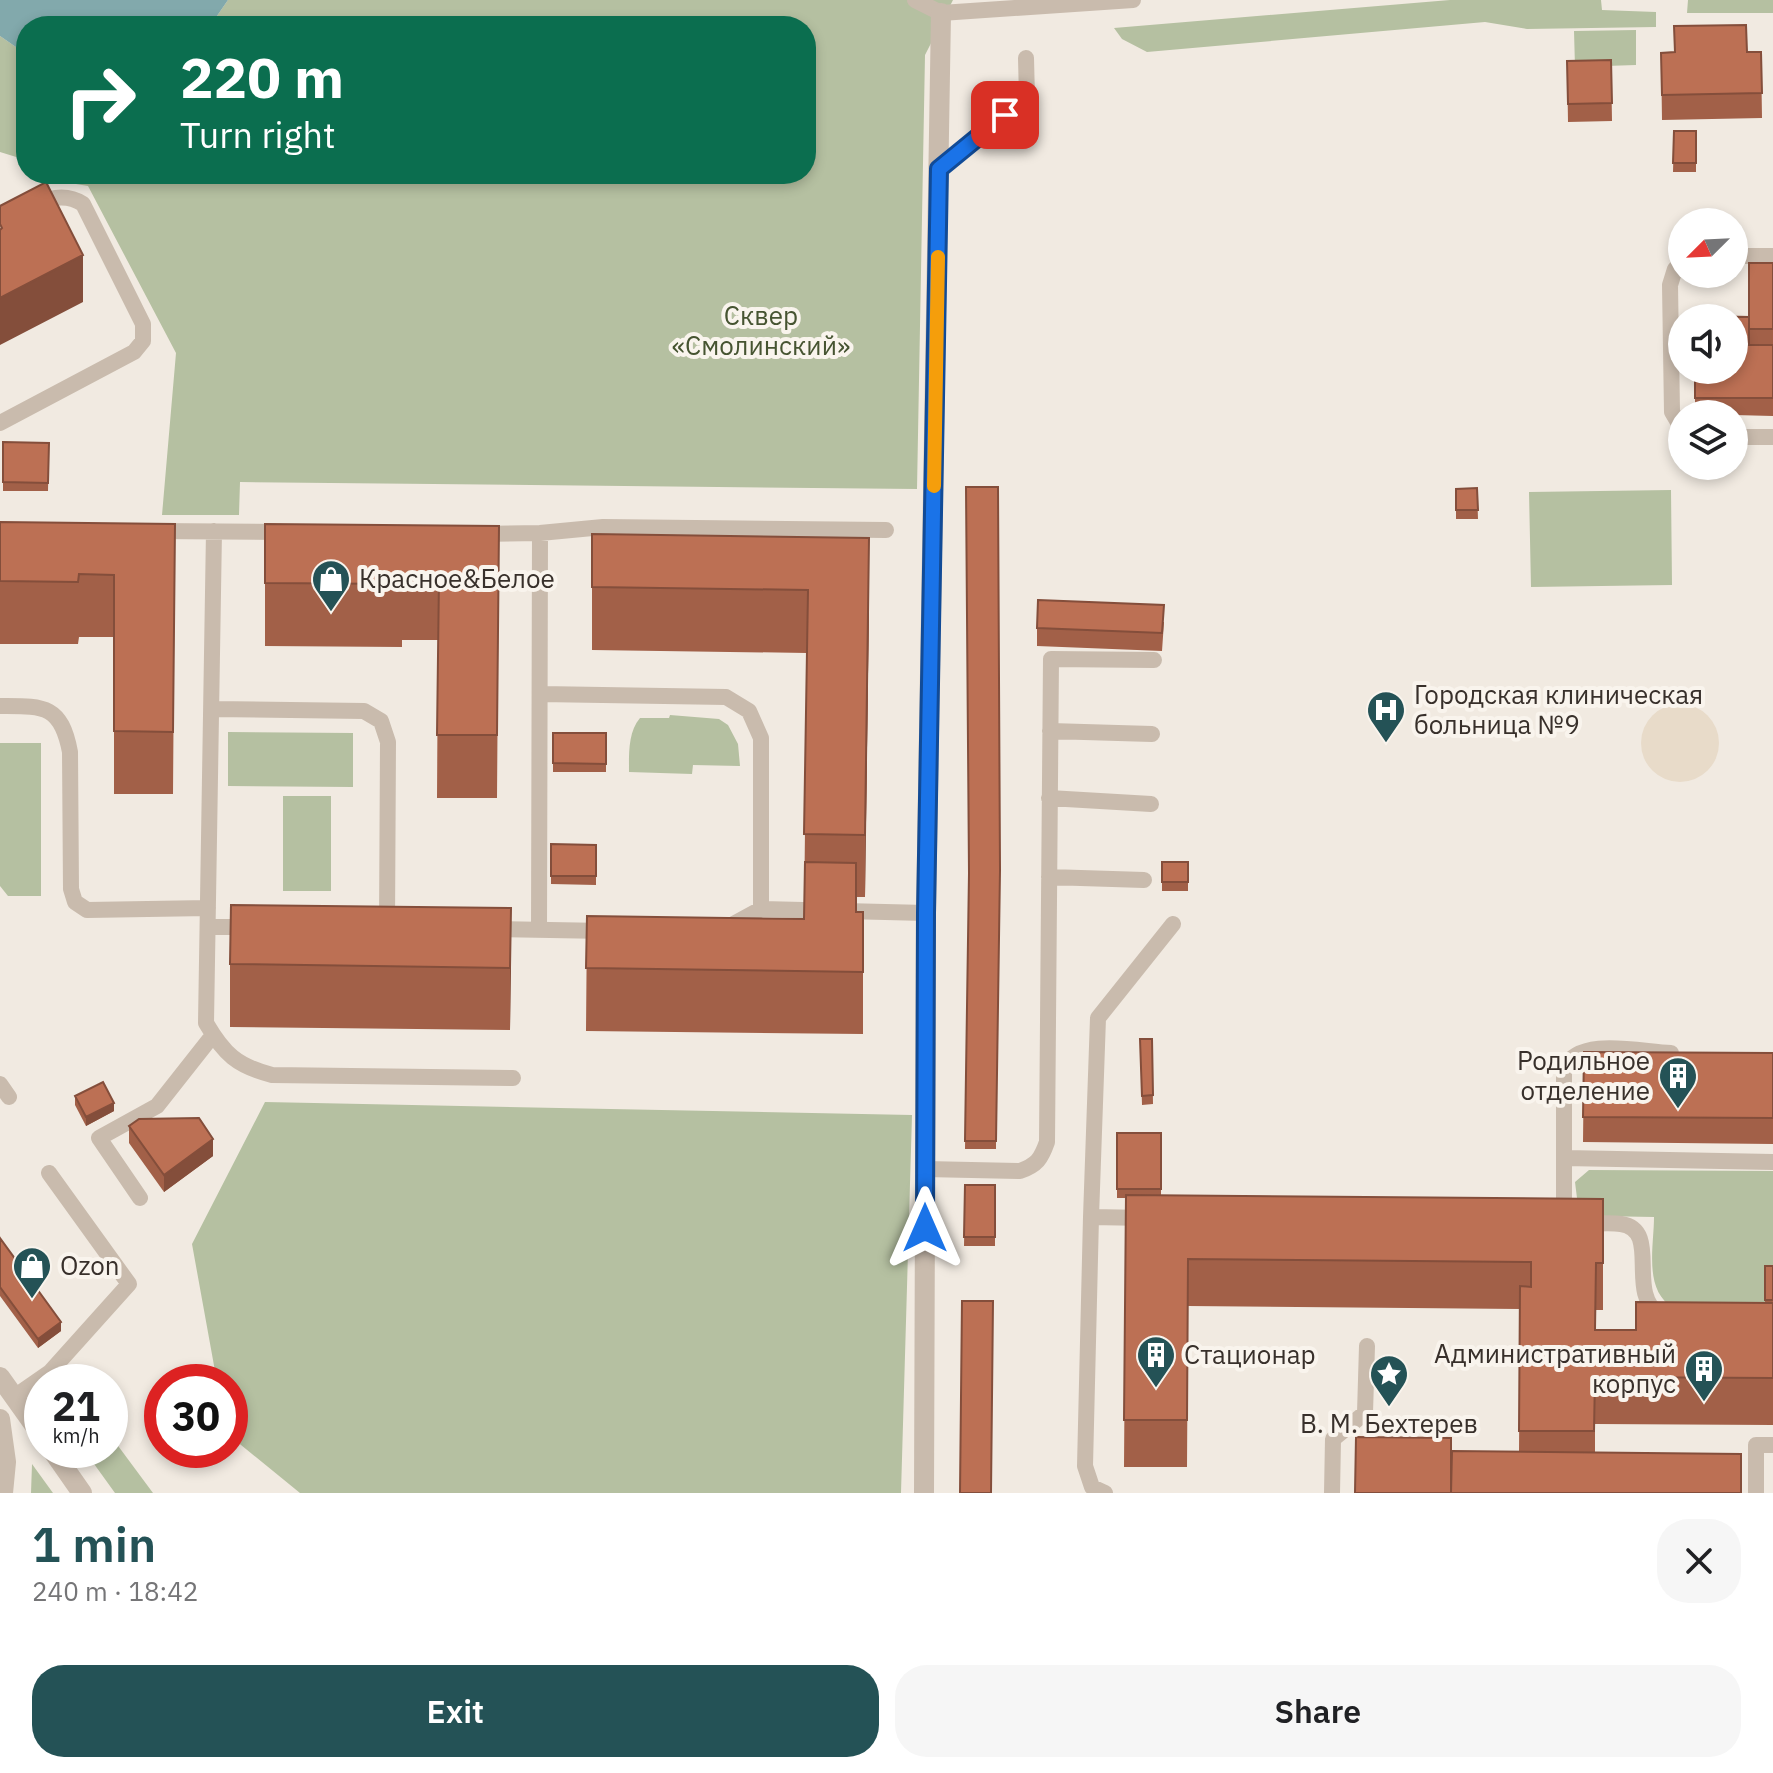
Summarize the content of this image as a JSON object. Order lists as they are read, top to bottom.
{
  "parks": ["Сквер «Смолинский»"],
  "places": {
    "shop": ["Красное&Белое", "Ozon"],
    "hospital": ["Городская клиническая больница №9"],
    "building": ["Родильное отделение", "Стационар", "Административный корпус"],
    "place": ["В. М. Бехтерев"]
  },
  "north": "bottom left",
  "page": {
    "turn": ["220 m", "Turn right"],
    "speed": "21 km/h",
    "limit": "30",
    "heading": ["1 min", "240 m · 18:42"],
    "buttons": ["Exit", "Share"]
  }
}
